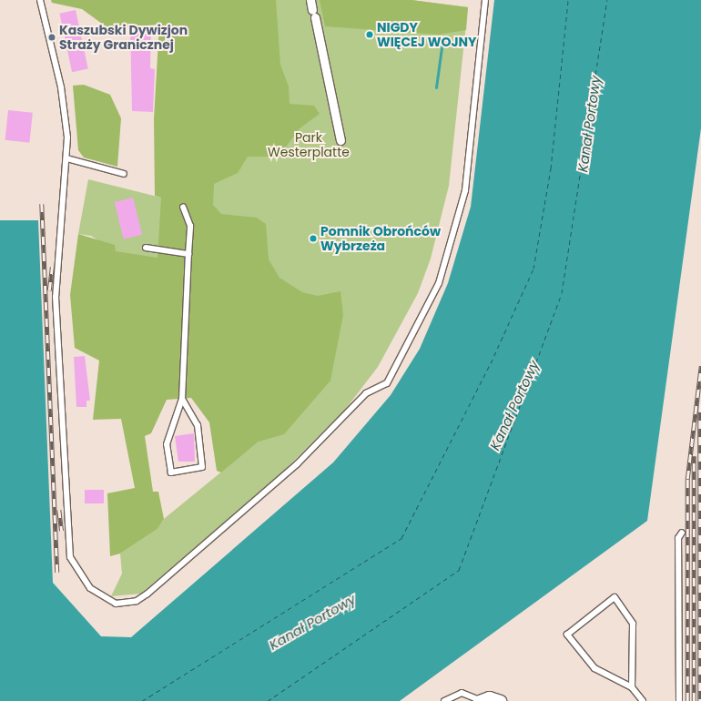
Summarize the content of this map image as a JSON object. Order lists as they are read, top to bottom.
{
  "water": ["Kanał Portowy"],
  "parks": ["Park Westerplatte"],
  "places": ["NIGDY WIĘCEJ WOJNY", "Kaszubski Dywizjon Straży Granicznej", "Pomnik Obrońców Wybrzeża"]
}
